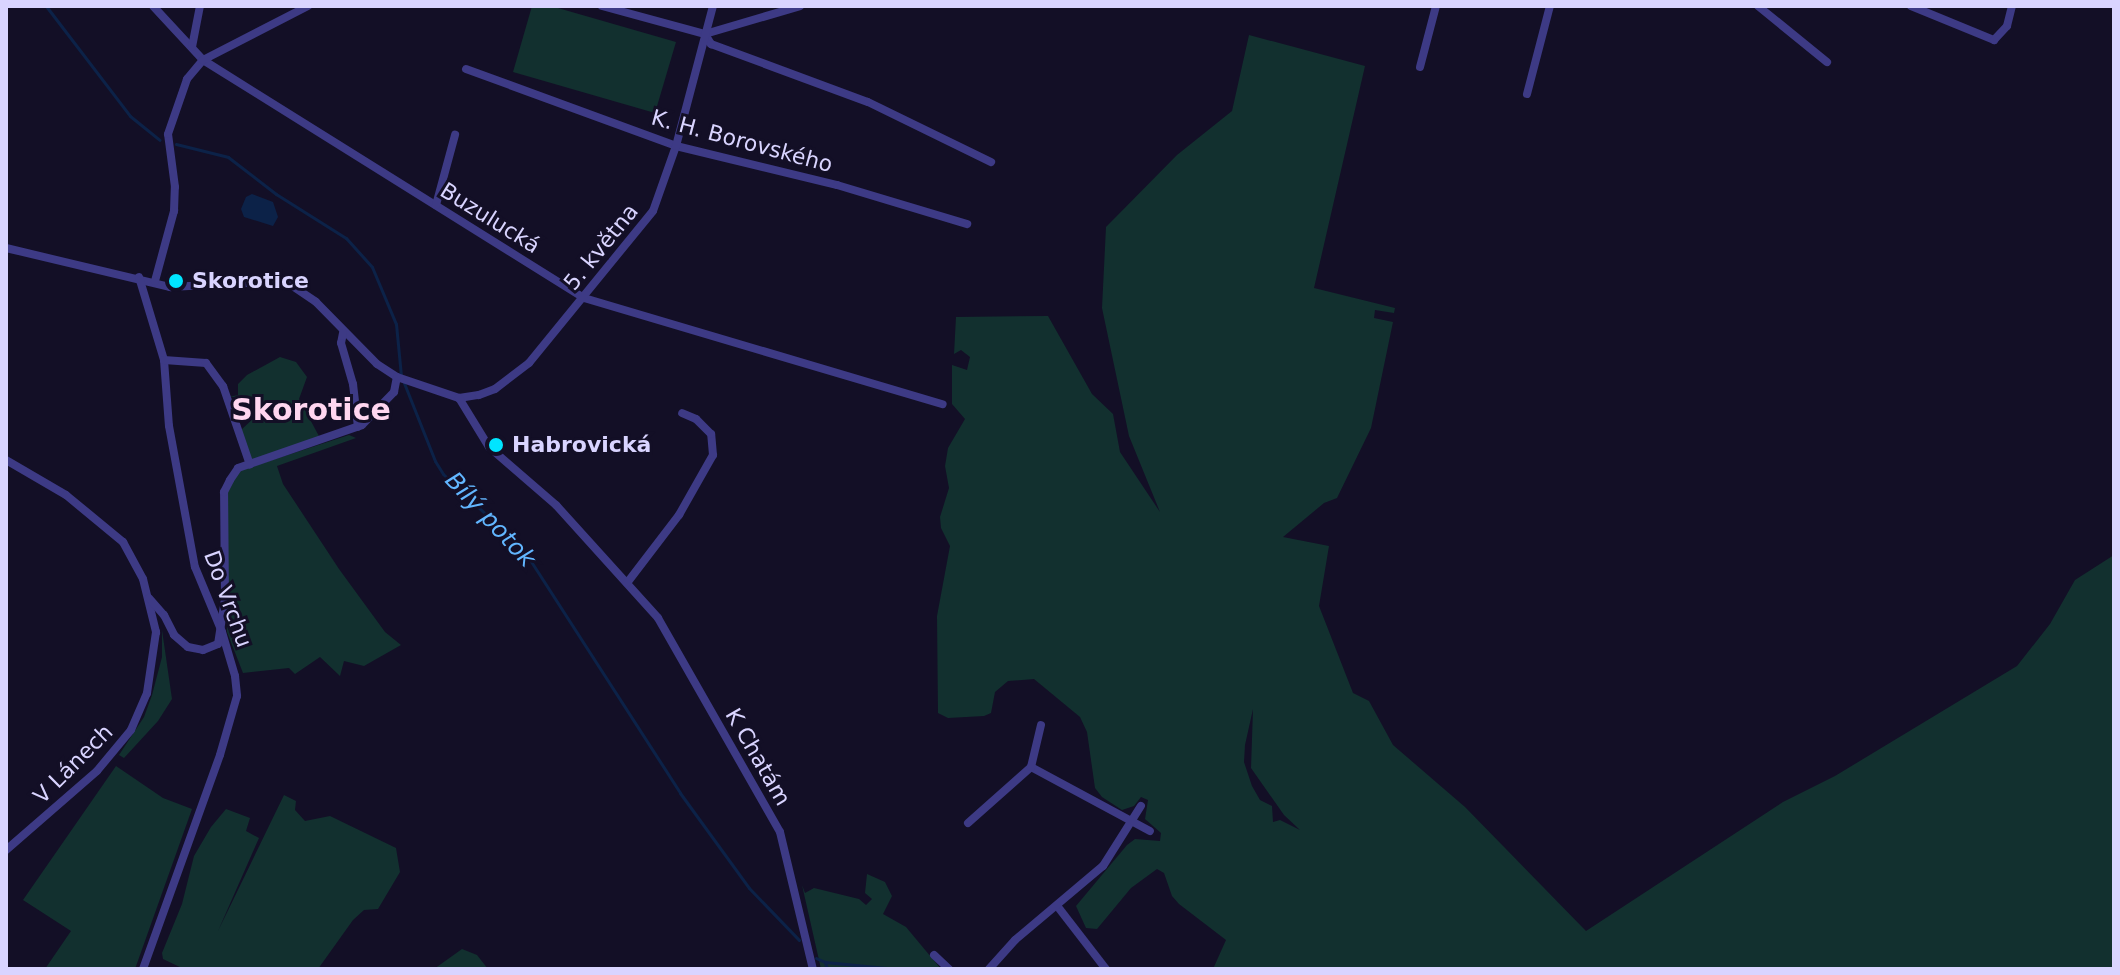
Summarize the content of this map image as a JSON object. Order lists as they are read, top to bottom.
{
  "streets": {
    "street": [
      "K. H. Borovského",
      "Buzulucká",
      "5. května",
      "Do Vrchu",
      "K Chatám",
      "V Lánech"
    ]
  },
  "crossings": [
    ["K. H. Borovského", "5. května"],
    ["Buzulucká", "5. května"],
    ["5. května", "K Chatám"],
    ["Do Vrchu", "V Lánech"]
  ],
  "districts": ["Skorotice"],
  "water": ["Bílý potok"],
  "places": ["Skorotice", "Habrovická"]
}
